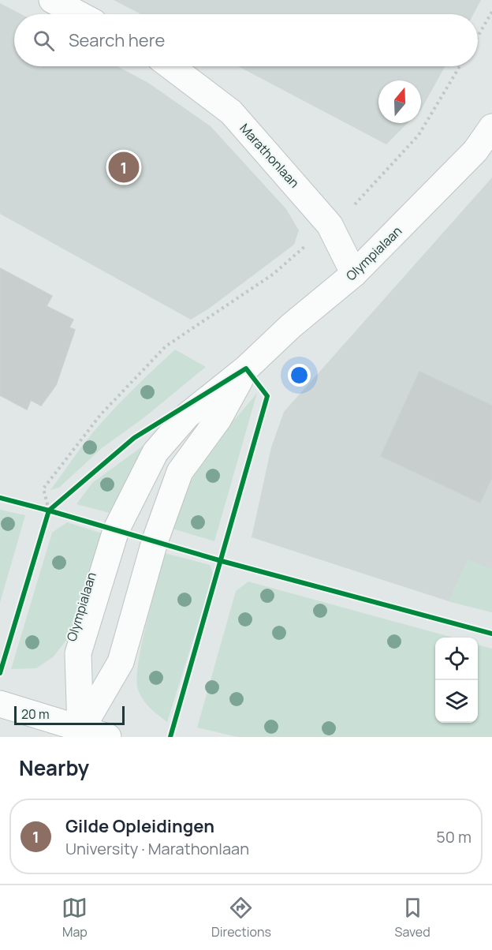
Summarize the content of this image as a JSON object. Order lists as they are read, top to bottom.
{
  "streets": {
    "street": ["Marathonlaan", "Olympialaan"]
  },
  "crossings": [
    ["Marathonlaan", "Olympialaan"]
  ],
  "scale_bar": "20 m",
  "north": "top",
  "page": {
    "search": "Search here",
    "pins": "1",
    "scale": "20 m",
    "heading": "Nearby",
    "list": [
      {
        "mark": "1",
        "name": "Gilde Opleidingen",
        "note": "University · Marathonlaan",
        "value": "50 m"
      }
    ],
    "nav": ["Map", "Directions", "Saved"]
  }
}
